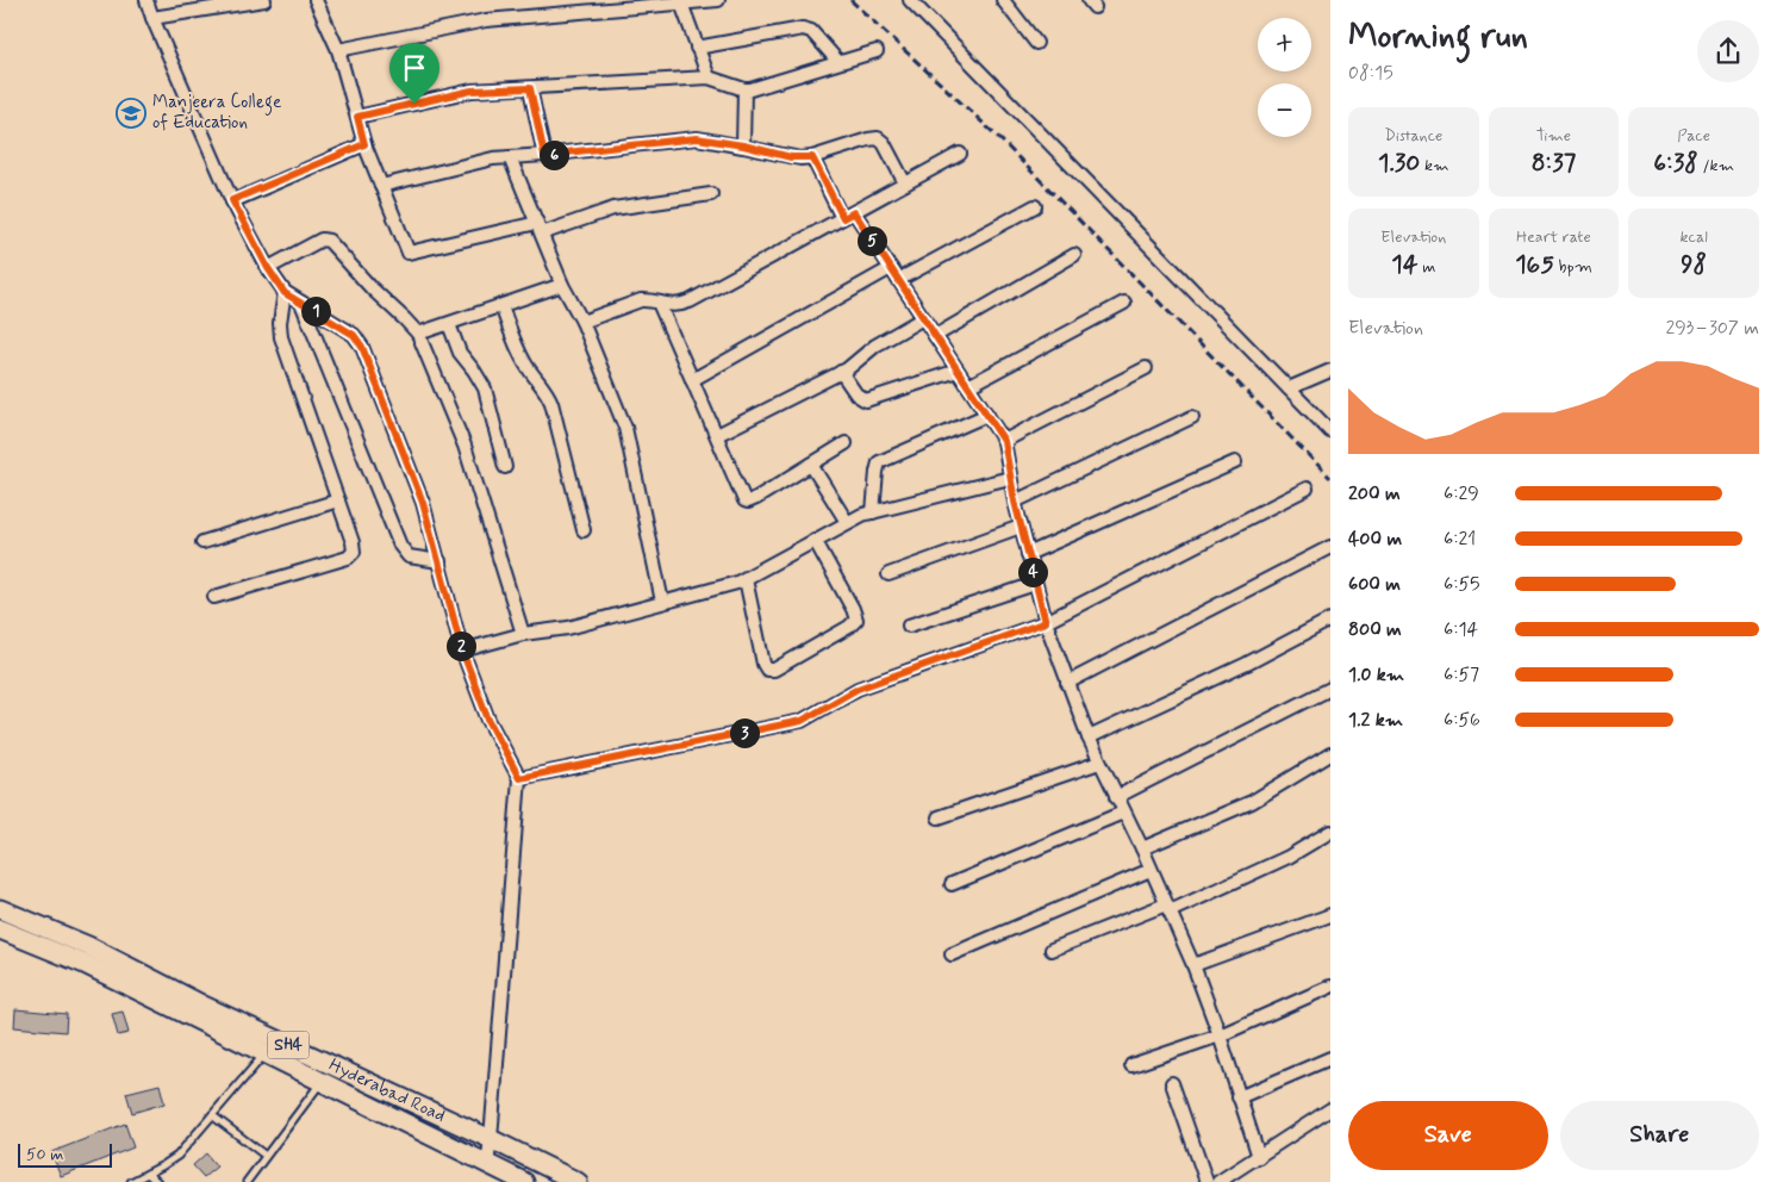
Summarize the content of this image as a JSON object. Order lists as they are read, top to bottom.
{
  "streets": {
    "main road": ["SH4", "Hyderabad Road"]
  },
  "places": {
    "school or university": ["Manjeera College of Education"]
  },
  "scale_bar": "50 m",
  "page": {
    "heading": ["Morning run", "08:15"],
    "map_buttons": ["+", "−"],
    "stats": [
      ["Distance", "1.30 km"],
      ["Time", "8:37"],
      ["Pace", "6:38 /km"],
      ["Elevation", "14 m"],
      ["Heart rate", "165 bpm"],
      ["kcal", "98"]
    ],
    "pins": [
      "6",
      "5",
      "1",
      "4",
      "2",
      "3"
    ],
    "chart": ["Elevation", "293–307 m"],
    "list": [
      {
        "name": "200 m",
        "note": "6:29"
      },
      {
        "name": "400 m",
        "note": "6:21"
      },
      {
        "name": "600 m",
        "note": "6:55"
      },
      {
        "name": "800 m",
        "note": "6:14"
      },
      {
        "name": "1.0 km",
        "note": "6:57"
      },
      {
        "name": "1.2 km",
        "note": "6:56"
      }
    ],
    "buttons": ["Save", "Share"],
    "scale": "50 m"
  }
}
